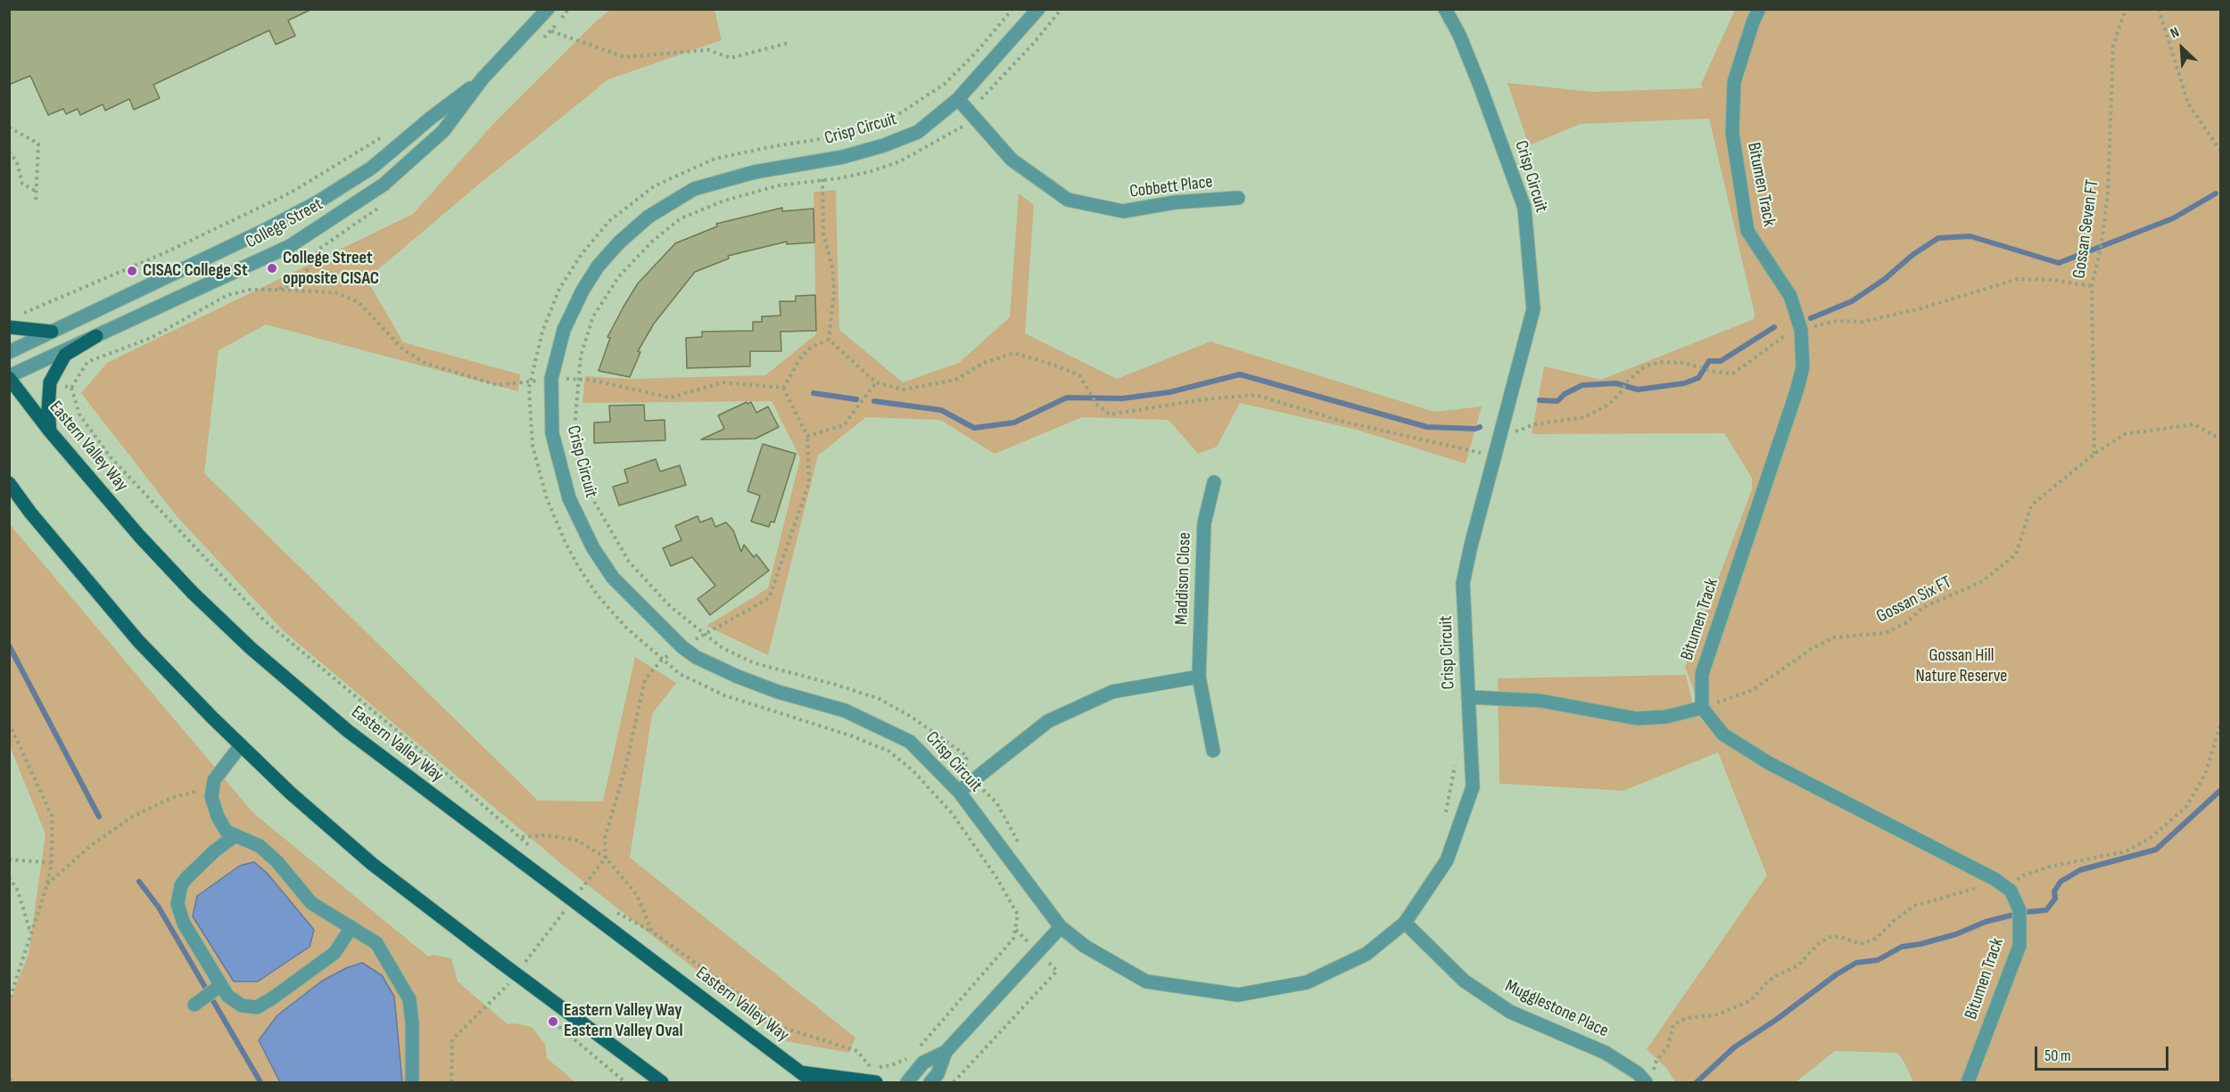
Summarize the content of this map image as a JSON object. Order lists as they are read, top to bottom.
{
  "streets": {
    "main road": ["Eastern Valley Way"],
    "street": [
      "Crisp Circuit",
      "Bitumen Track",
      "Cobbett Place",
      "College Street",
      "Maddison Close",
      "Mugglestone Place"
    ],
    "path": ["Gossan Seven FT", "Gossan Six FT"]
  },
  "crossings": [
    ["Crisp Circuit", "Cobbett Place"],
    ["Crisp Circuit", "Mugglestone Place"],
    ["Bitumen Track", "Gossan Six FT"],
    ["College Street", "Eastern Valley Way"],
    ["Gossan Seven FT", "Gossan Six FT"]
  ],
  "parks": ["Gossan Hill Nature Reserve"],
  "places": ["College Street opposite CISAC", "CISAC College St", "Eastern Valley Way Eastern Valley Oval"],
  "scale_bar": "50 m",
  "north": "top left"
}
